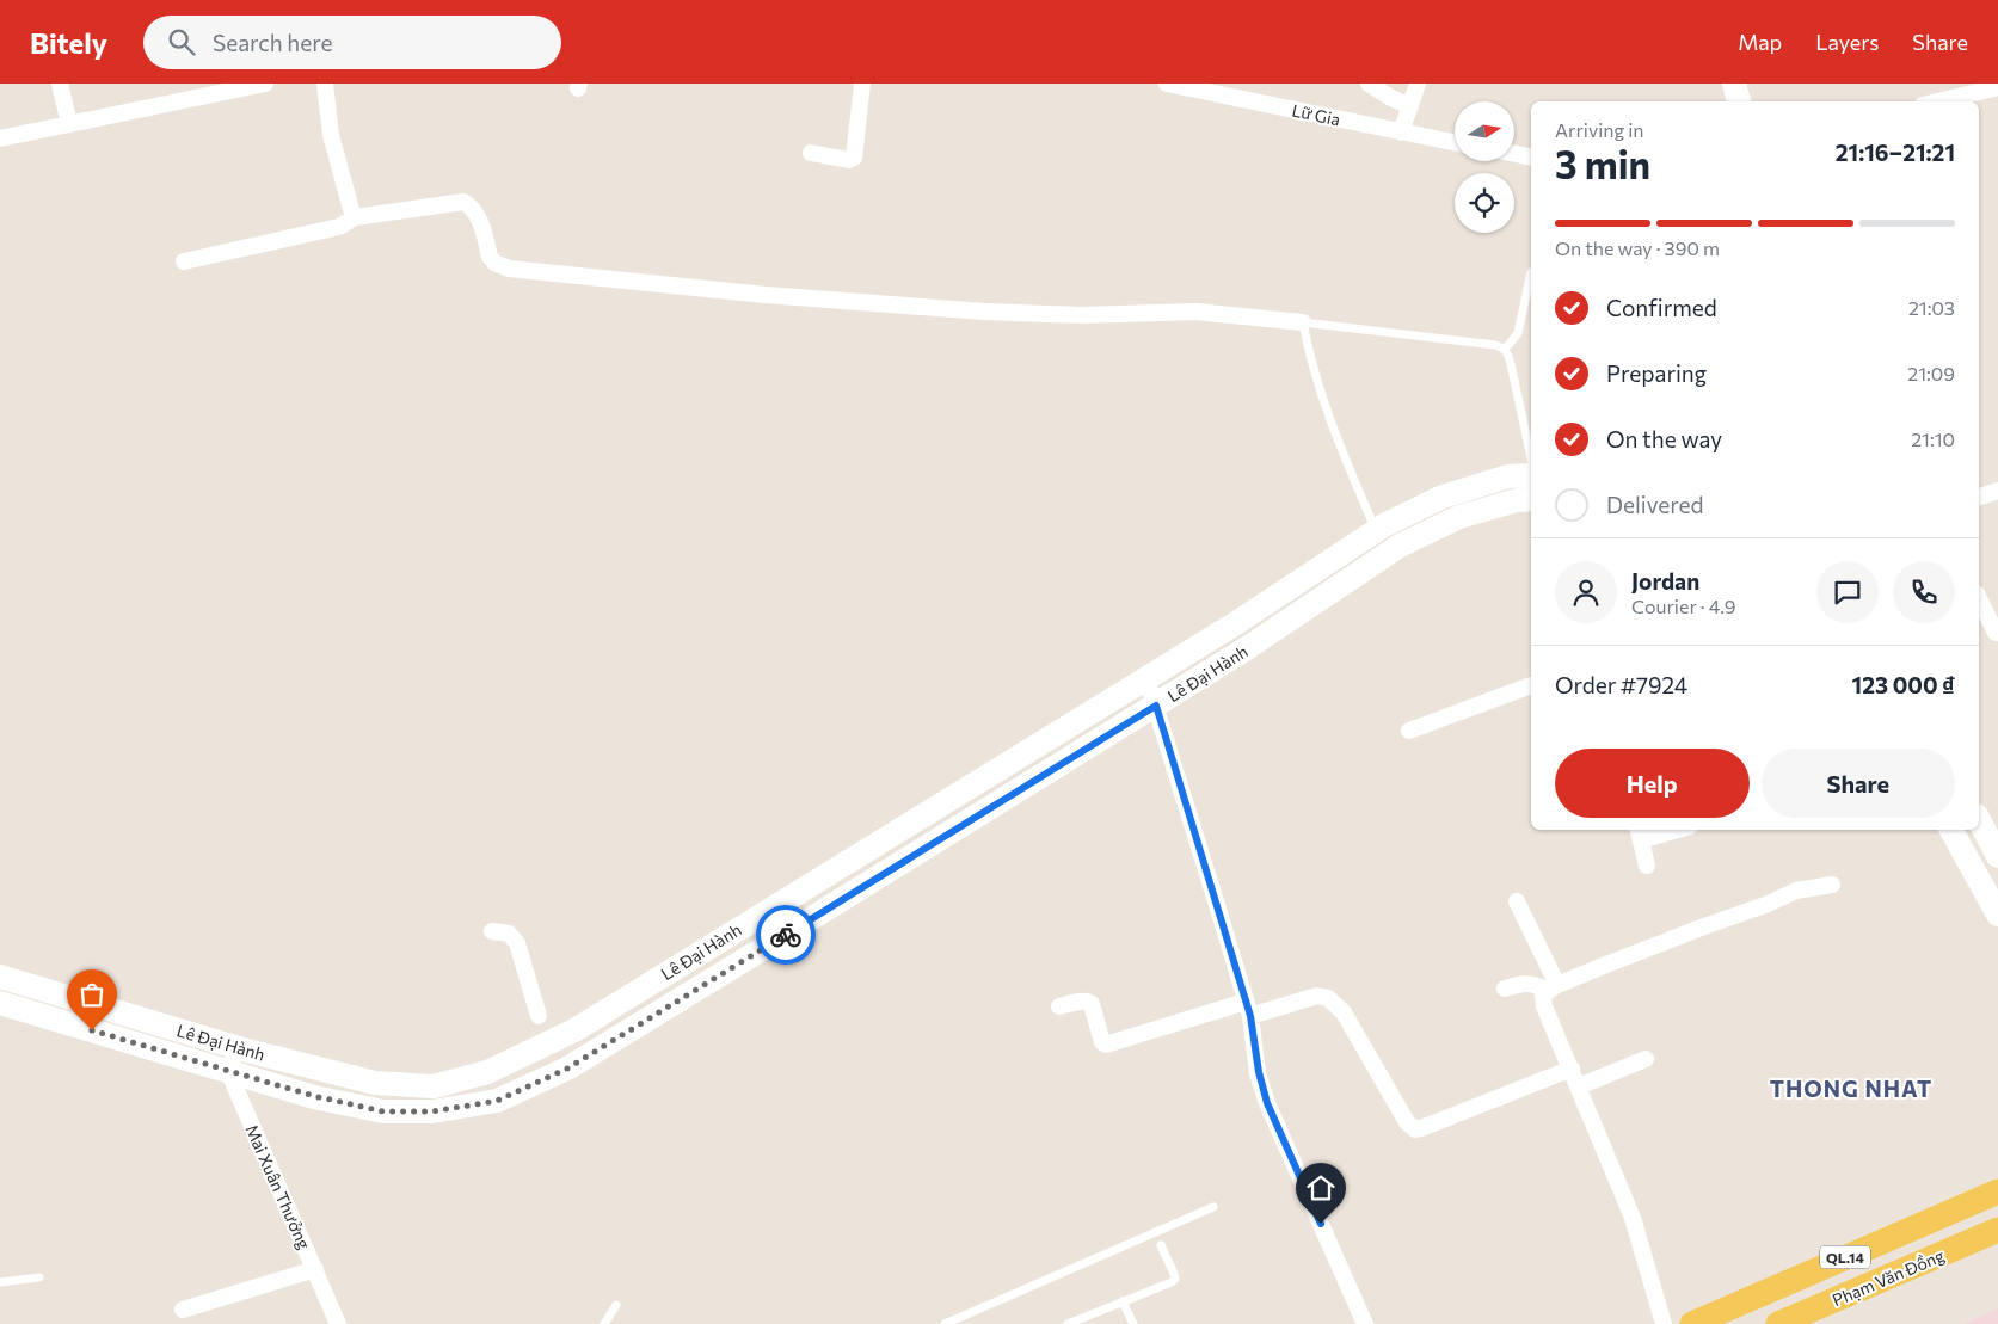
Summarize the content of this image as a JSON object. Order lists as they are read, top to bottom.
{
  "streets": {
    "main road": ["Lê Đại Hành", "QL.14", "Phạm Văn Đồng"],
    "street": ["Lữ Gia", "Mai Xuân Thưởng"]
  },
  "crossings": [
    ["Lê Đại Hành", "Mai Xuân Thưởng"]
  ],
  "districts": ["THONG NHAT"],
  "north": "right",
  "page": {
    "header": "Bitely",
    "search": "Search here",
    "nav": ["Map", "Layers", "Share"],
    "heading": ["3 min", "Arriving in", "21:16–21:21"],
    "panel": [
      "Jordan",
      "Courier · 4.9",
      "Order #7924",
      "123 000 ₫"
    ],
    "bar": "On the way · 390 m",
    "list": [
      ["Confirmed", "21:03"],
      ["Preparing", "21:09"],
      ["On the way", "21:10"],
      "Delivered"
    ],
    "buttons": ["Help", "Share"]
  }
}
